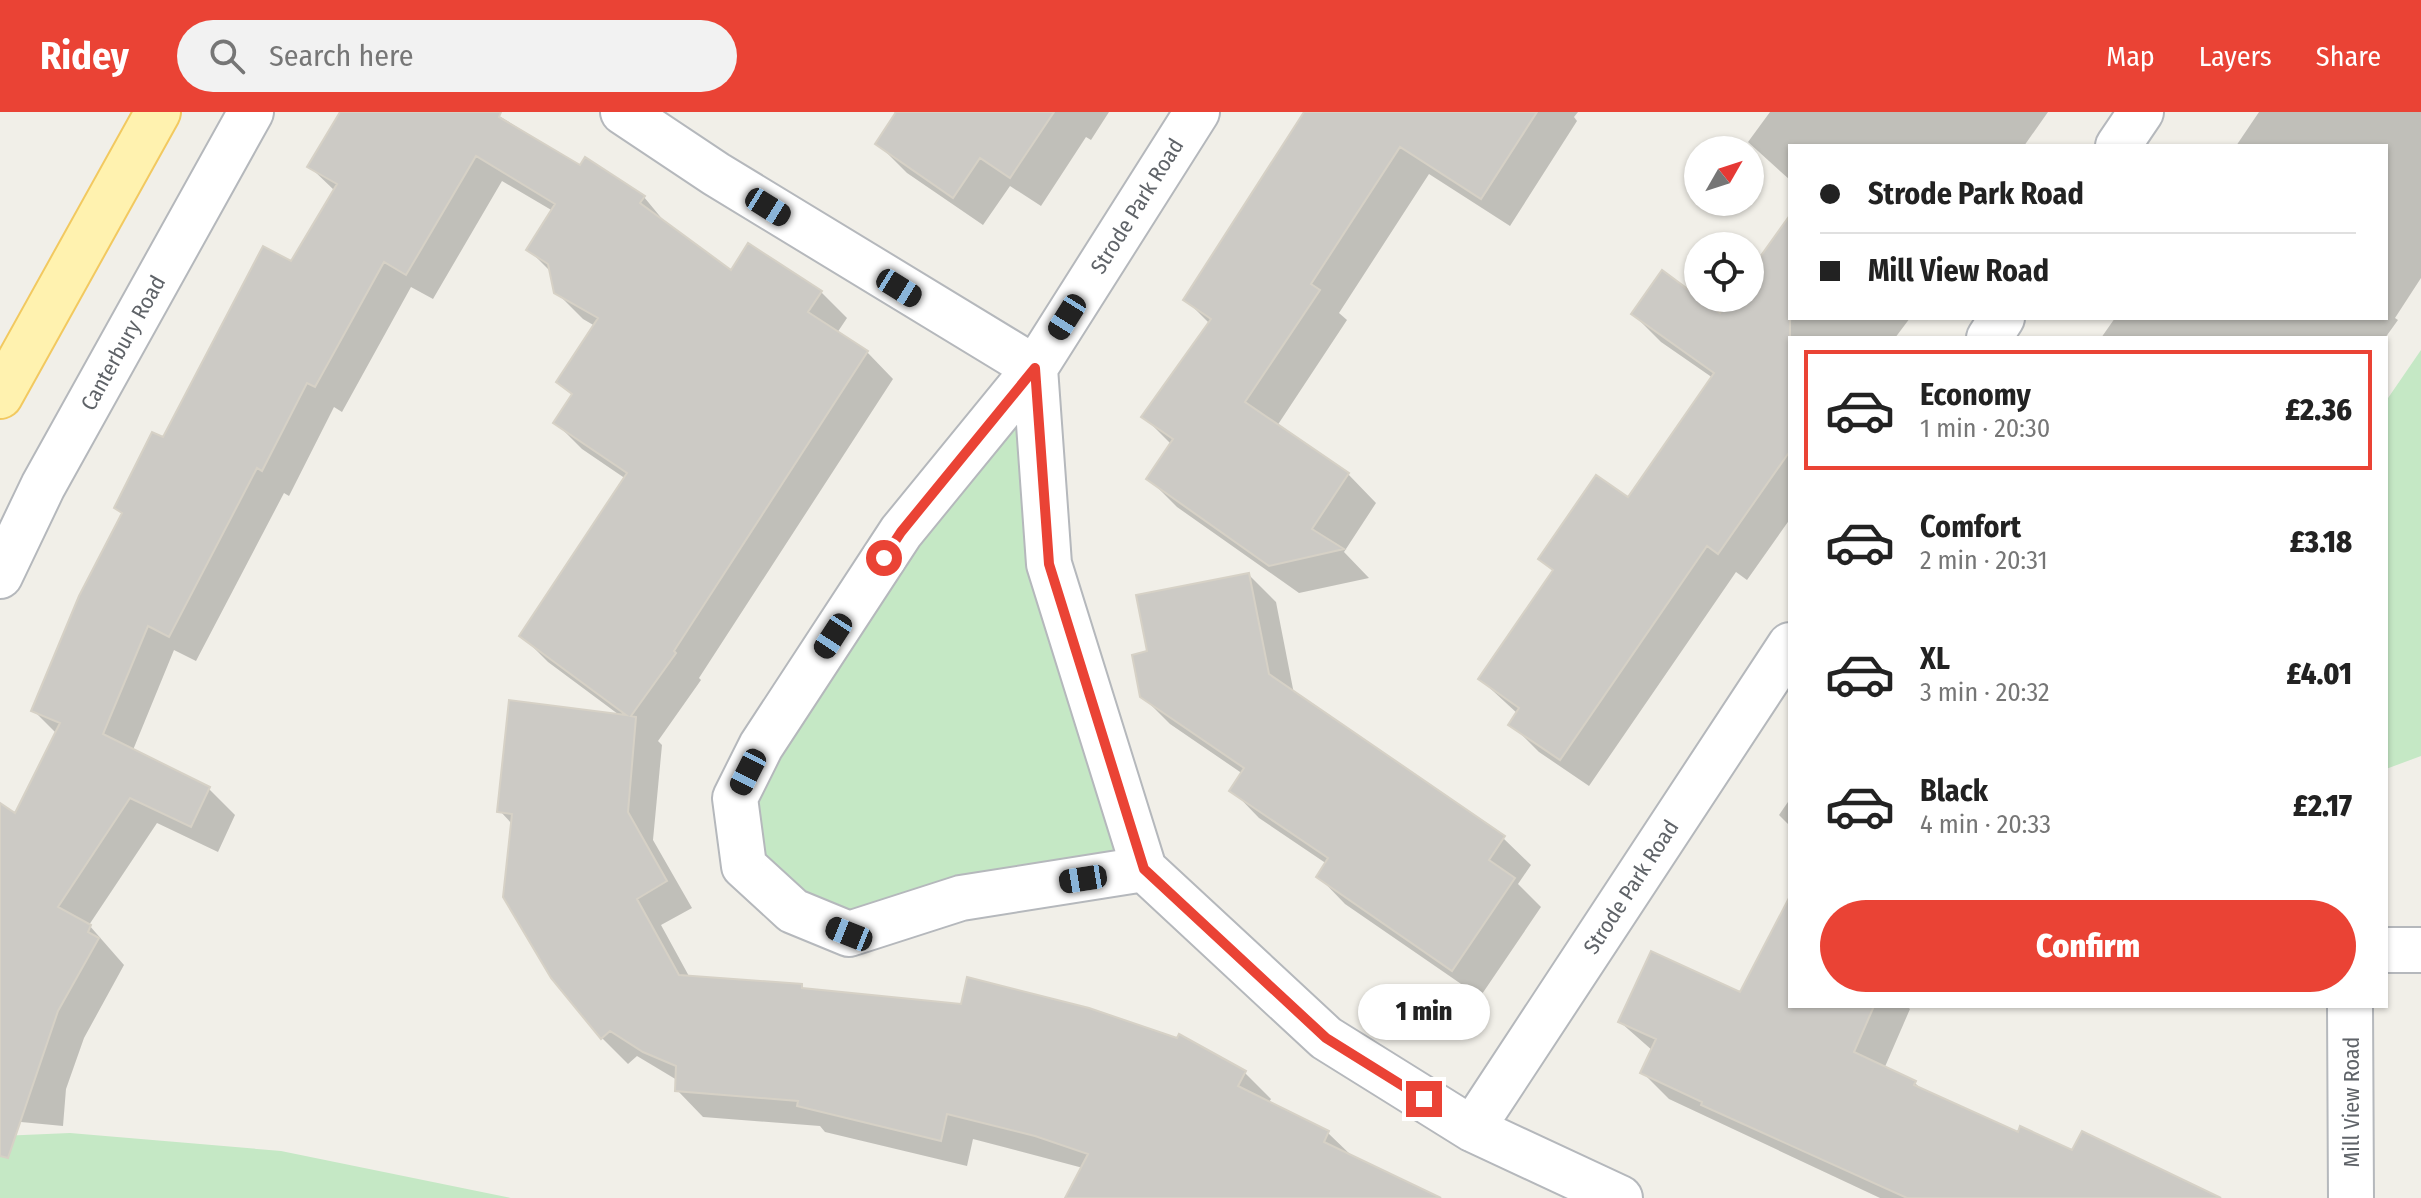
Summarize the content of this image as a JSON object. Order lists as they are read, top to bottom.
{
  "streets": {
    "street": ["Strode Park Road", "Canterbury Road", "Mill View Road"]
  },
  "north": "top right",
  "page": {
    "header": "Ridey",
    "search": "Search here",
    "nav": ["Map", "Layers", "Share"],
    "banner": ["Strode Park Road", "Mill View Road"],
    "list": [
      {
        "name": "Economy",
        "note": "1 min · 20:30",
        "value": "£2.36"
      },
      {
        "name": "Comfort",
        "note": "2 min · 20:31",
        "value": "£3.18"
      },
      {
        "name": "XL",
        "note": "3 min · 20:32",
        "value": "£4.01"
      },
      {
        "name": "Black",
        "note": "4 min · 20:33",
        "value": "£2.17"
      }
    ],
    "buttons": "Confirm",
    "bubble": "1 min"
  }
}
